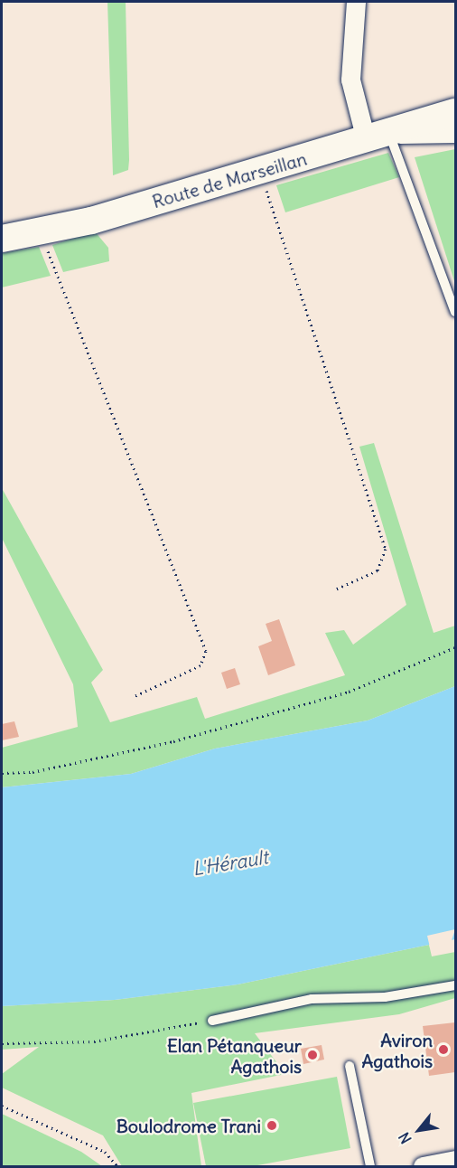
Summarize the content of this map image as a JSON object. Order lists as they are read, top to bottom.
{
  "streets": {
    "main road": ["Route de Marseillan"]
  },
  "water": ["L'Hérault"],
  "places": ["Aviron Agathois", "Elan Pétanqueur Agathois", "Boulodrome Trani"],
  "north": "bottom left"
}
